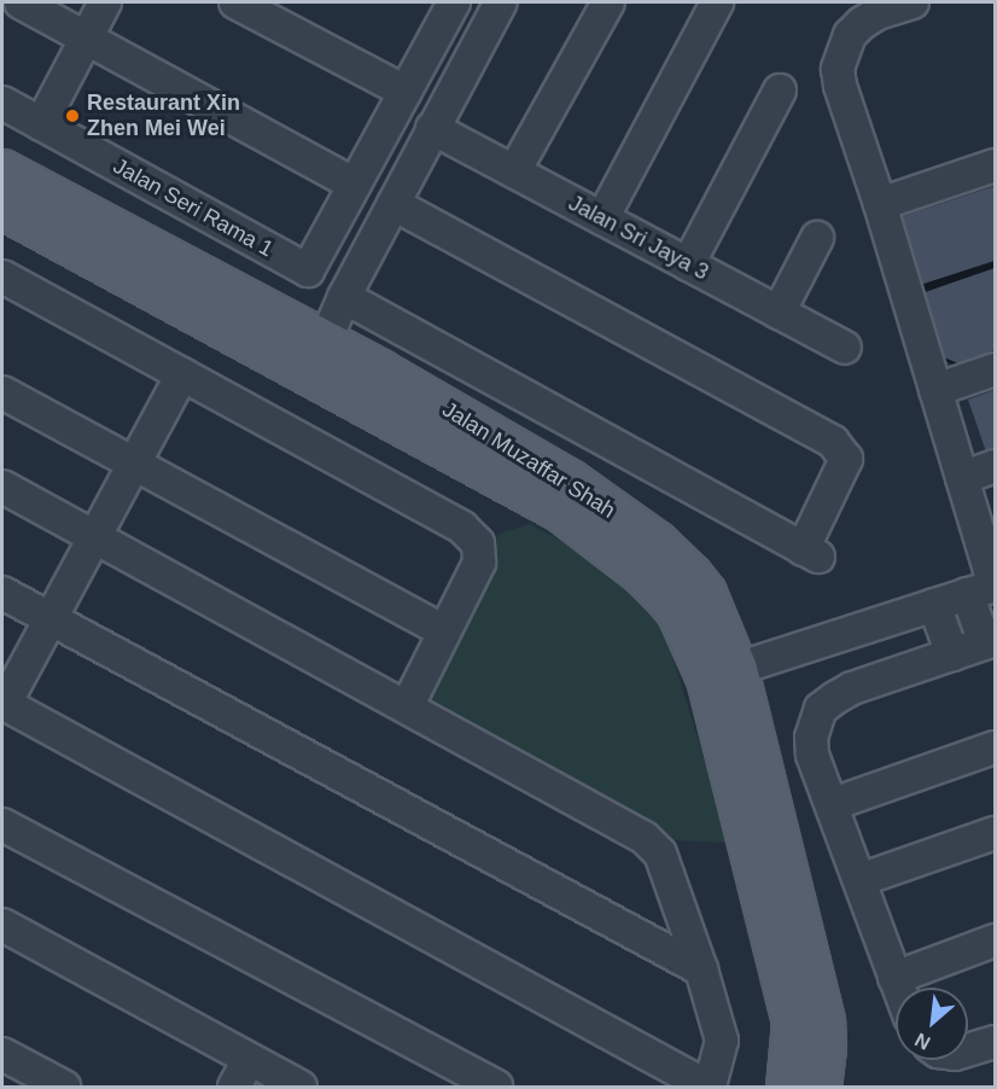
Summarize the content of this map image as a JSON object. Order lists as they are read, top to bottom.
{
  "streets": {
    "main road": ["Jalan Muzaffar Shah"],
    "street": ["Jalan Seri Rama 1", "Jalan Sri Jaya 3"]
  },
  "places": ["Restaurant Xin Zhen Mei Wei"],
  "north": "bottom left"
}
